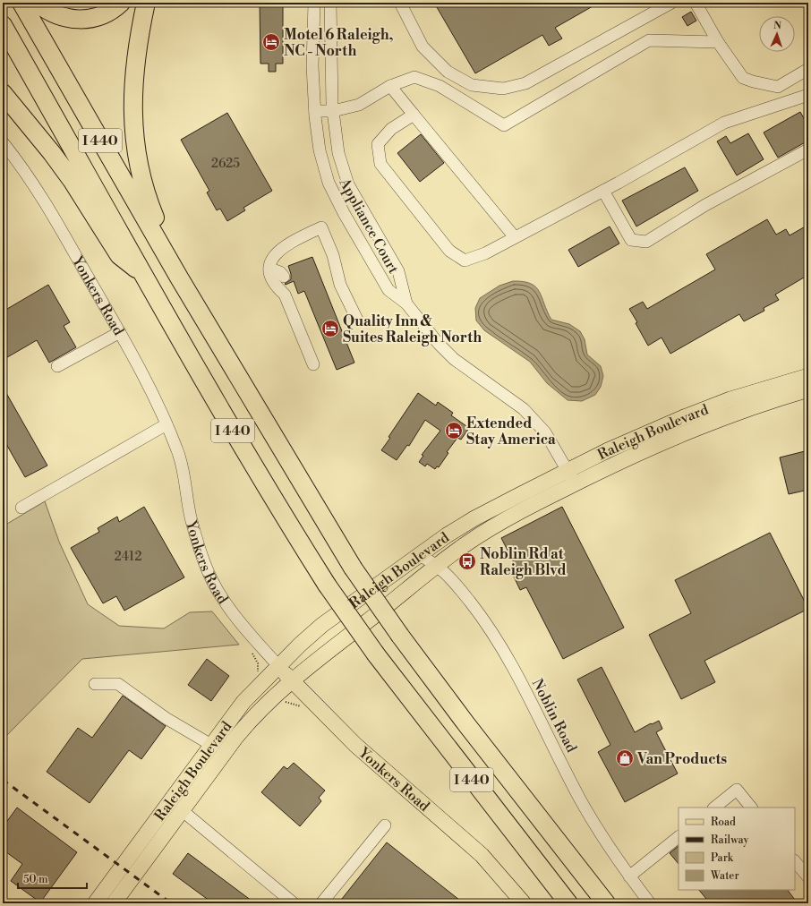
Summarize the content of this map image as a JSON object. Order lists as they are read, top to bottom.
{
  "streets": {
    "highway": ["I 440"],
    "main road": ["Yonkers Road", "Raleigh Boulevard"],
    "street": ["Appliance Court", "Noblin Road"]
  },
  "crossings": [
    ["Appliance Court", "Raleigh Boulevard"],
    ["Yonkers Road", "Raleigh Boulevard"],
    ["Raleigh Boulevard", "Noblin Road"]
  ],
  "places": {
    "hotel": ["Motel 6 Raleigh, NC - North", "Quality Inn & Suites Raleigh North", "Extended Stay America"],
    "bus stop": ["Noblin Rd at Raleigh Blvd"],
    "shop": ["Van Products"]
  },
  "house_numbers": ["2625", "2412"],
  "legend": [
    "Road",
    "Railway",
    "Park",
    "Water"
  ],
  "scale_bar": "50 m",
  "north": "top"
}
